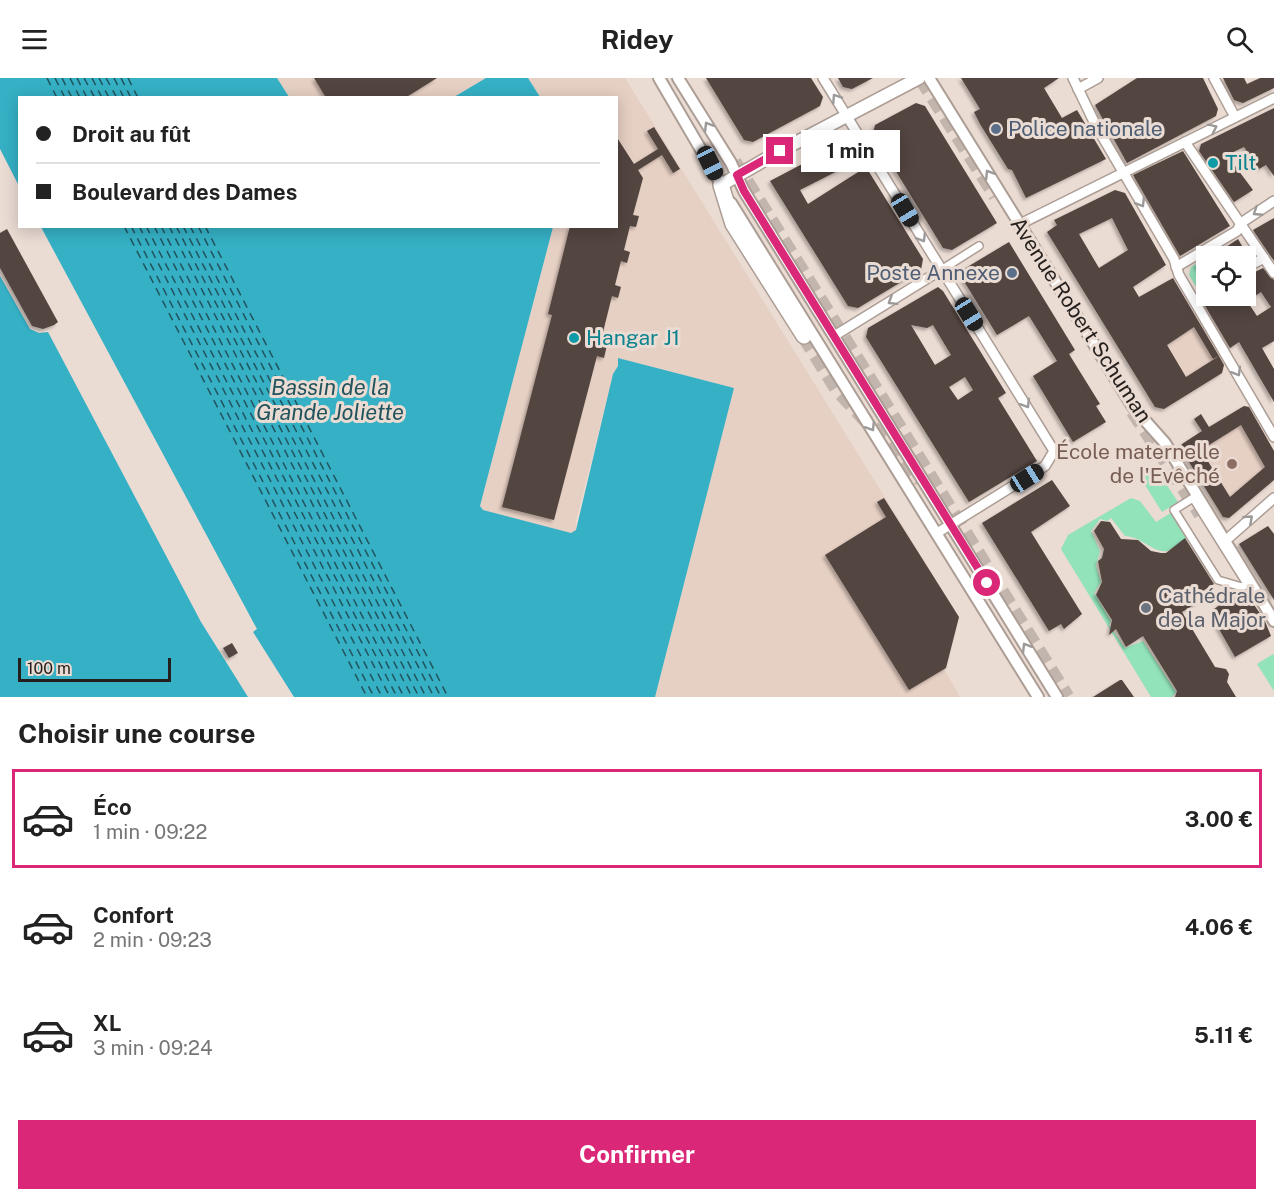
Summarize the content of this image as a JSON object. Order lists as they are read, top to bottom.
{
  "streets": {
    "street": ["Avenue Robert Schuman"]
  },
  "water": ["Bassin de la Grande Joliette"],
  "places": [
    "Police nationale",
    "Tilt",
    "Poste Annexe",
    "Hangar J1",
    "École maternelle de l'Evêché",
    "Cathédrale de la Major"
  ],
  "scale_bar": "100 m",
  "page": {
    "header": "Ridey",
    "banner": ["Droit au fût", "Boulevard des Dames"],
    "bubble": "1 min",
    "scale": "100 m",
    "heading": "Choisir une course",
    "list": [
      {
        "name": "Éco",
        "note": "1 min · 09:22",
        "value": "3.00 €"
      },
      {
        "name": "Confort",
        "note": "2 min · 09:23",
        "value": "4.06 €"
      },
      {
        "name": "XL",
        "note": "3 min · 09:24",
        "value": "5.11 €"
      }
    ],
    "buttons": "Confirmer"
  }
}
